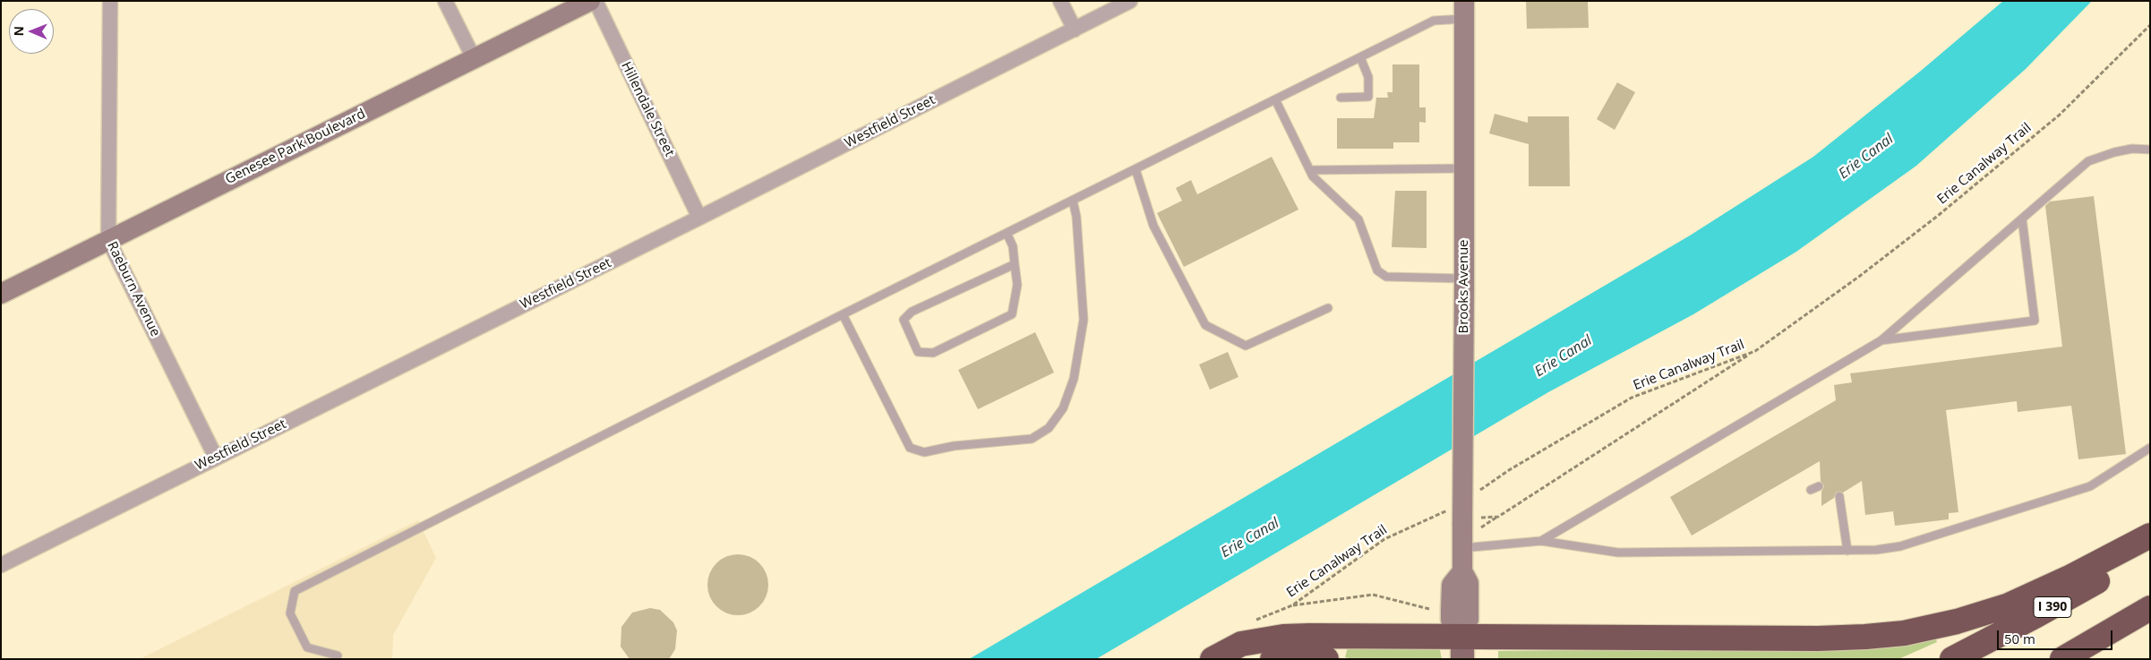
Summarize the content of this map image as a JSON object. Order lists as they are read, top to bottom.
{
  "streets": {
    "highway": ["I 390"],
    "street": [
      "Hillendale Street",
      "Westfield Street",
      "Genesee Park Boulevard",
      "Brooks Avenue",
      "Raeburn Avenue"
    ],
    "path": ["Erie Canalway Trail"]
  },
  "crossings": [
    ["Hillendale Street", "Westfield Street"],
    ["Westfield Street", "Raeburn Avenue"],
    ["Genesee Park Boulevard", "Raeburn Avenue"],
    ["Erie Canalway Trail", "Brooks Avenue"]
  ],
  "water": ["Erie Canal"],
  "scale_bar": "50 m",
  "north": "left"
}
